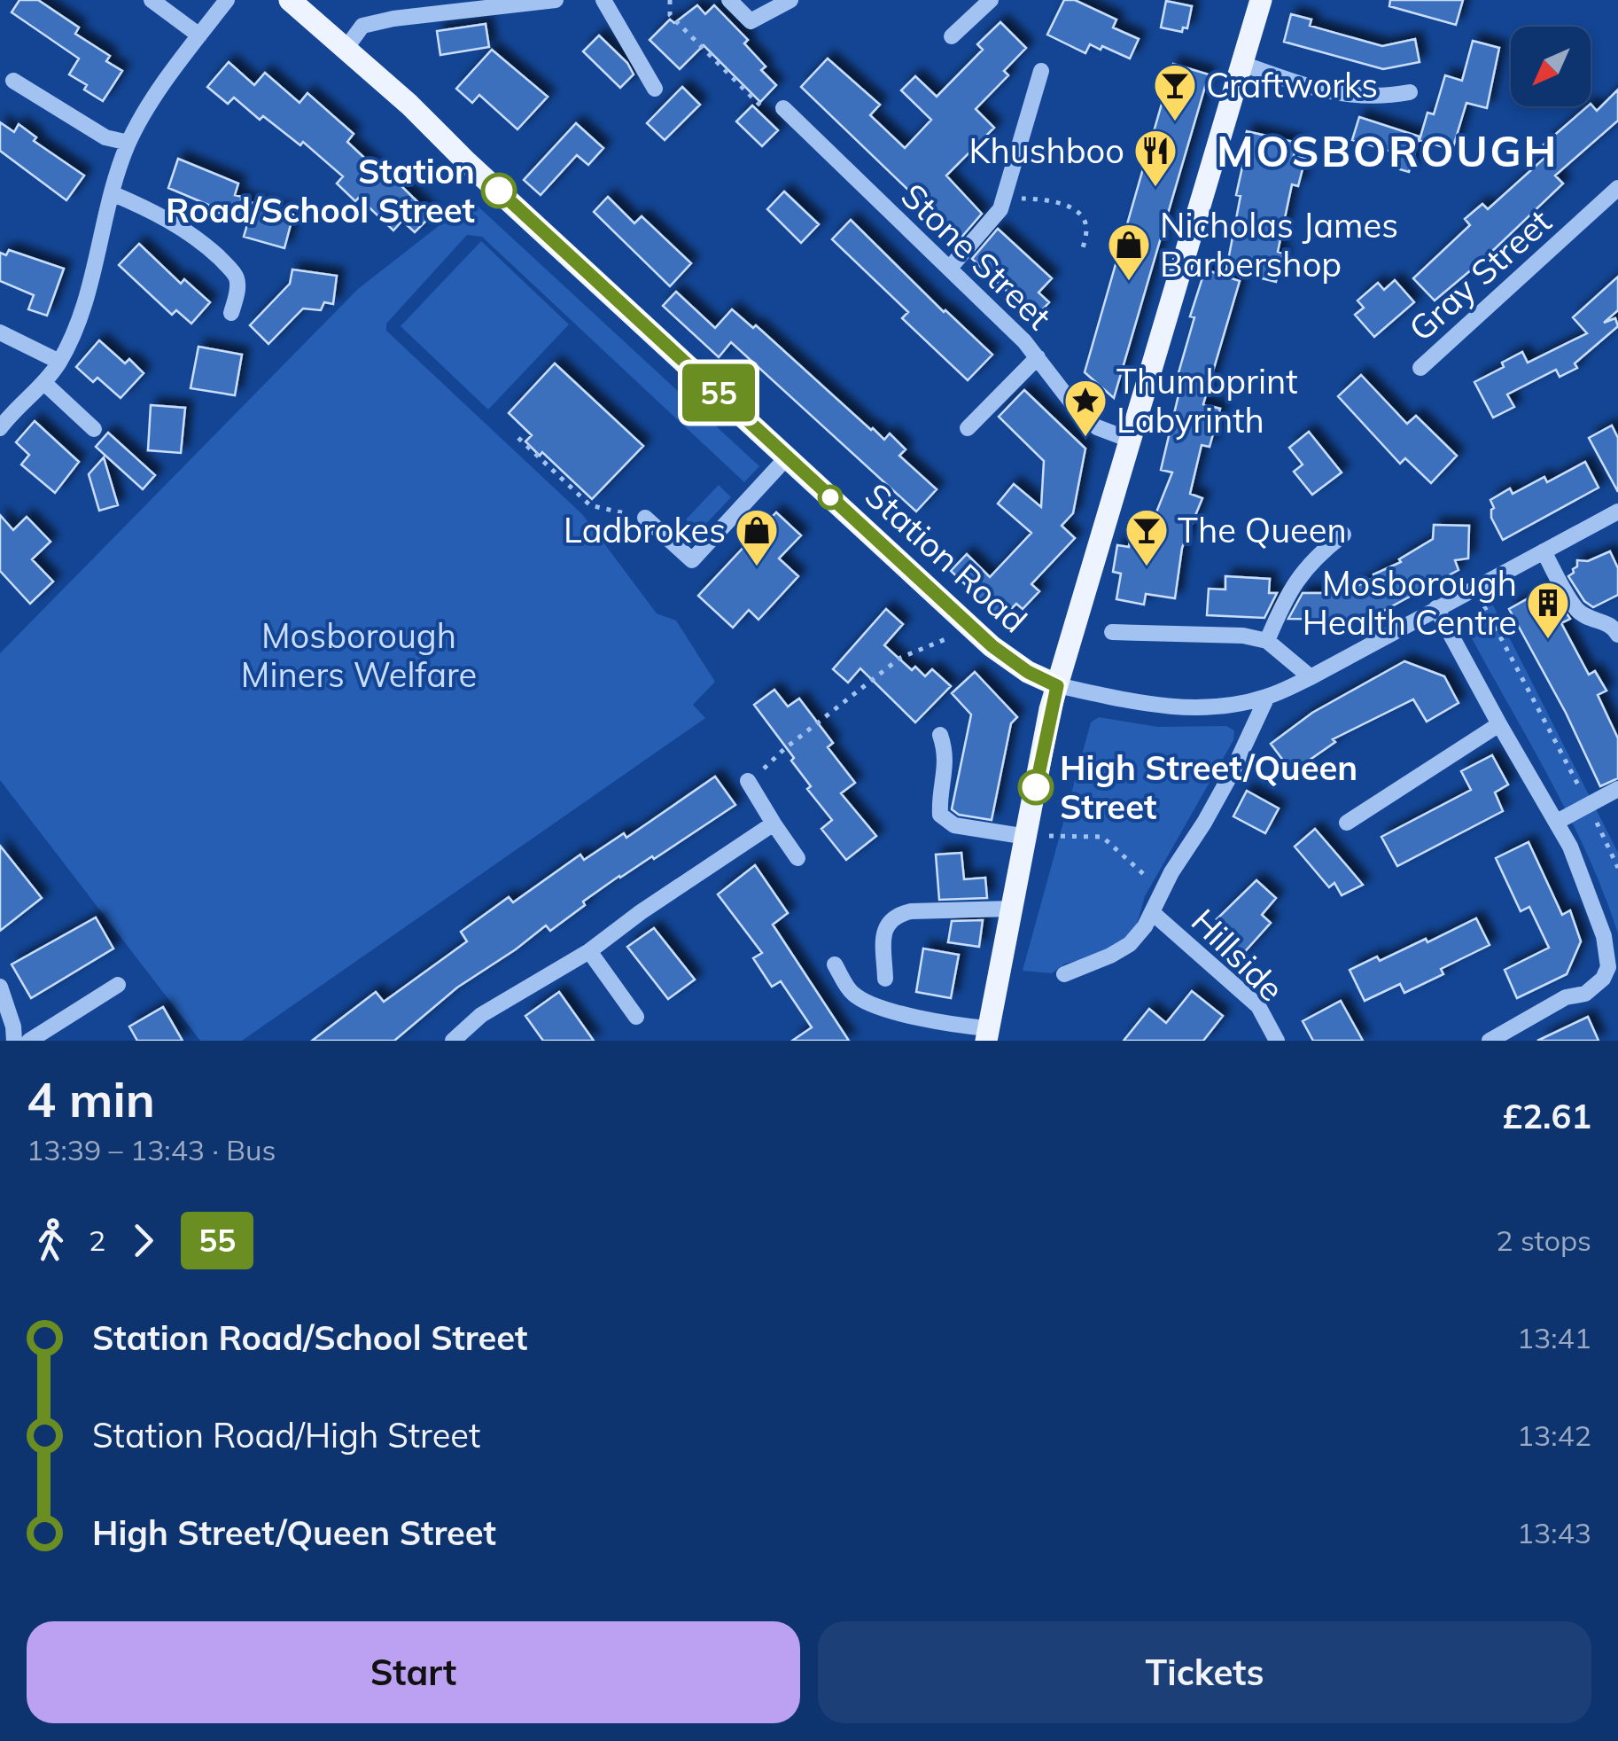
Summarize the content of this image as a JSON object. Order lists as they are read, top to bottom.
{
  "streets": {
    "main road": ["Station Road"],
    "street": ["Stone Street", "Gray Street", "Hillside"]
  },
  "districts": ["MOSBOROUGH"],
  "parks": ["Mosborough Miners Welfare"],
  "places": {
    "bar": ["Craftworks", "The Queen"],
    "restaurant": ["Khushboo"],
    "other": ["Station Road/School Street", "High Street/Queen Street"],
    "shop": ["Nicholas James Barbershop", "Ladbrokes"],
    "place": ["Thumbprint Labyrinth"],
    "building": ["Mosborough Health Centre"]
  },
  "lines": ["bus line 55"],
  "north": "bottom left",
  "page": {
    "on_map": "55",
    "heading": ["4 min", "13:39 – 13:43 · Bus", "£2.61"],
    "legs": ["2", "55", "2 stops"],
    "list": [
      {
        "name": "Station Road/School Street",
        "value": "13:41"
      },
      {
        "name": "Station Road/High Street",
        "value": "13:42"
      },
      {
        "name": "High Street/Queen Street",
        "value": "13:43"
      }
    ],
    "buttons": ["Start", "Tickets"]
  }
}
